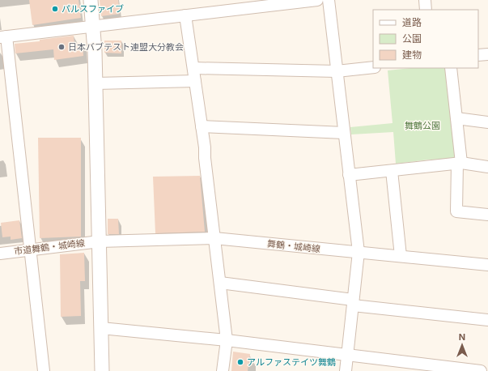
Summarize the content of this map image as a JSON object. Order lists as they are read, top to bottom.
{
  "streets": {
    "street": ["舞鶴・城崎線", "市道舞鶴・城崎線"]
  },
  "crossings": [
    ["舞鶴・城崎線", "市道舞鶴・城崎線"]
  ],
  "parks": ["舞鶴公園"],
  "places": ["パルスファイブ", "日本バブテスト連盟大分教会", "アルファステイツ舞鶴"],
  "legend": ["道路", "公園", "建物"],
  "north": "top"
}
